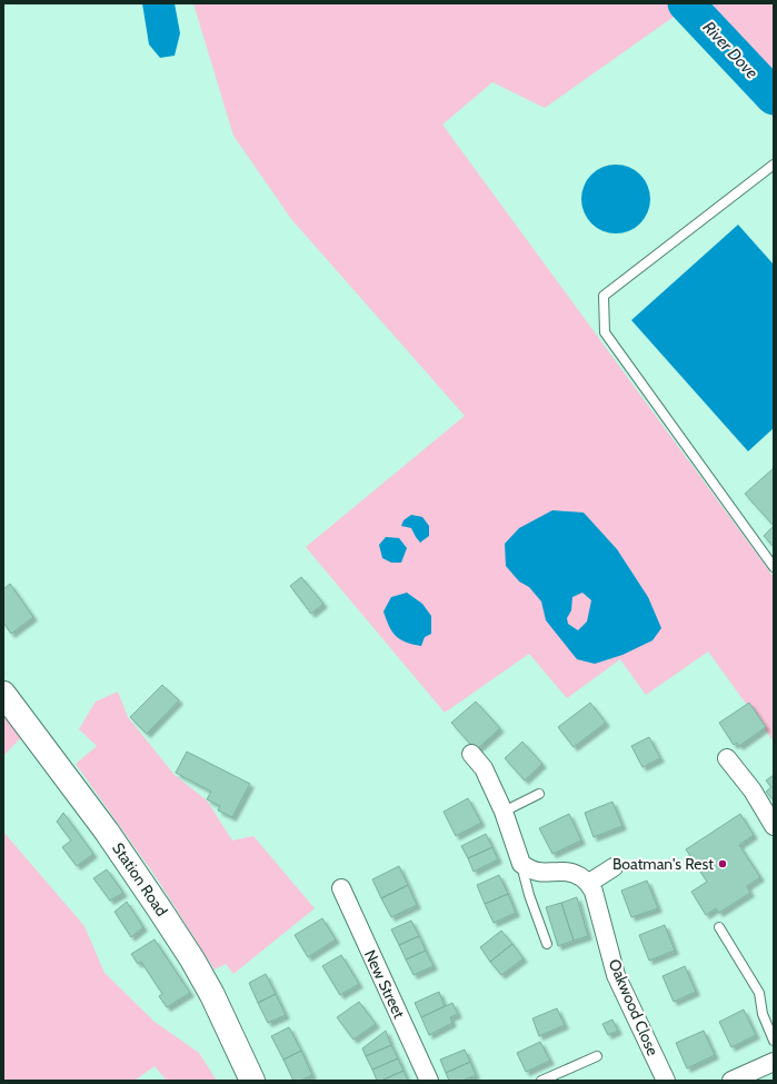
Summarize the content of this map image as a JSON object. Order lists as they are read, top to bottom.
{
  "streets": {
    "street": ["Station Road", "New Street", "Oakwood Close"]
  },
  "water": ["River Dove"],
  "places": ["Boatman's Rest"]
}
